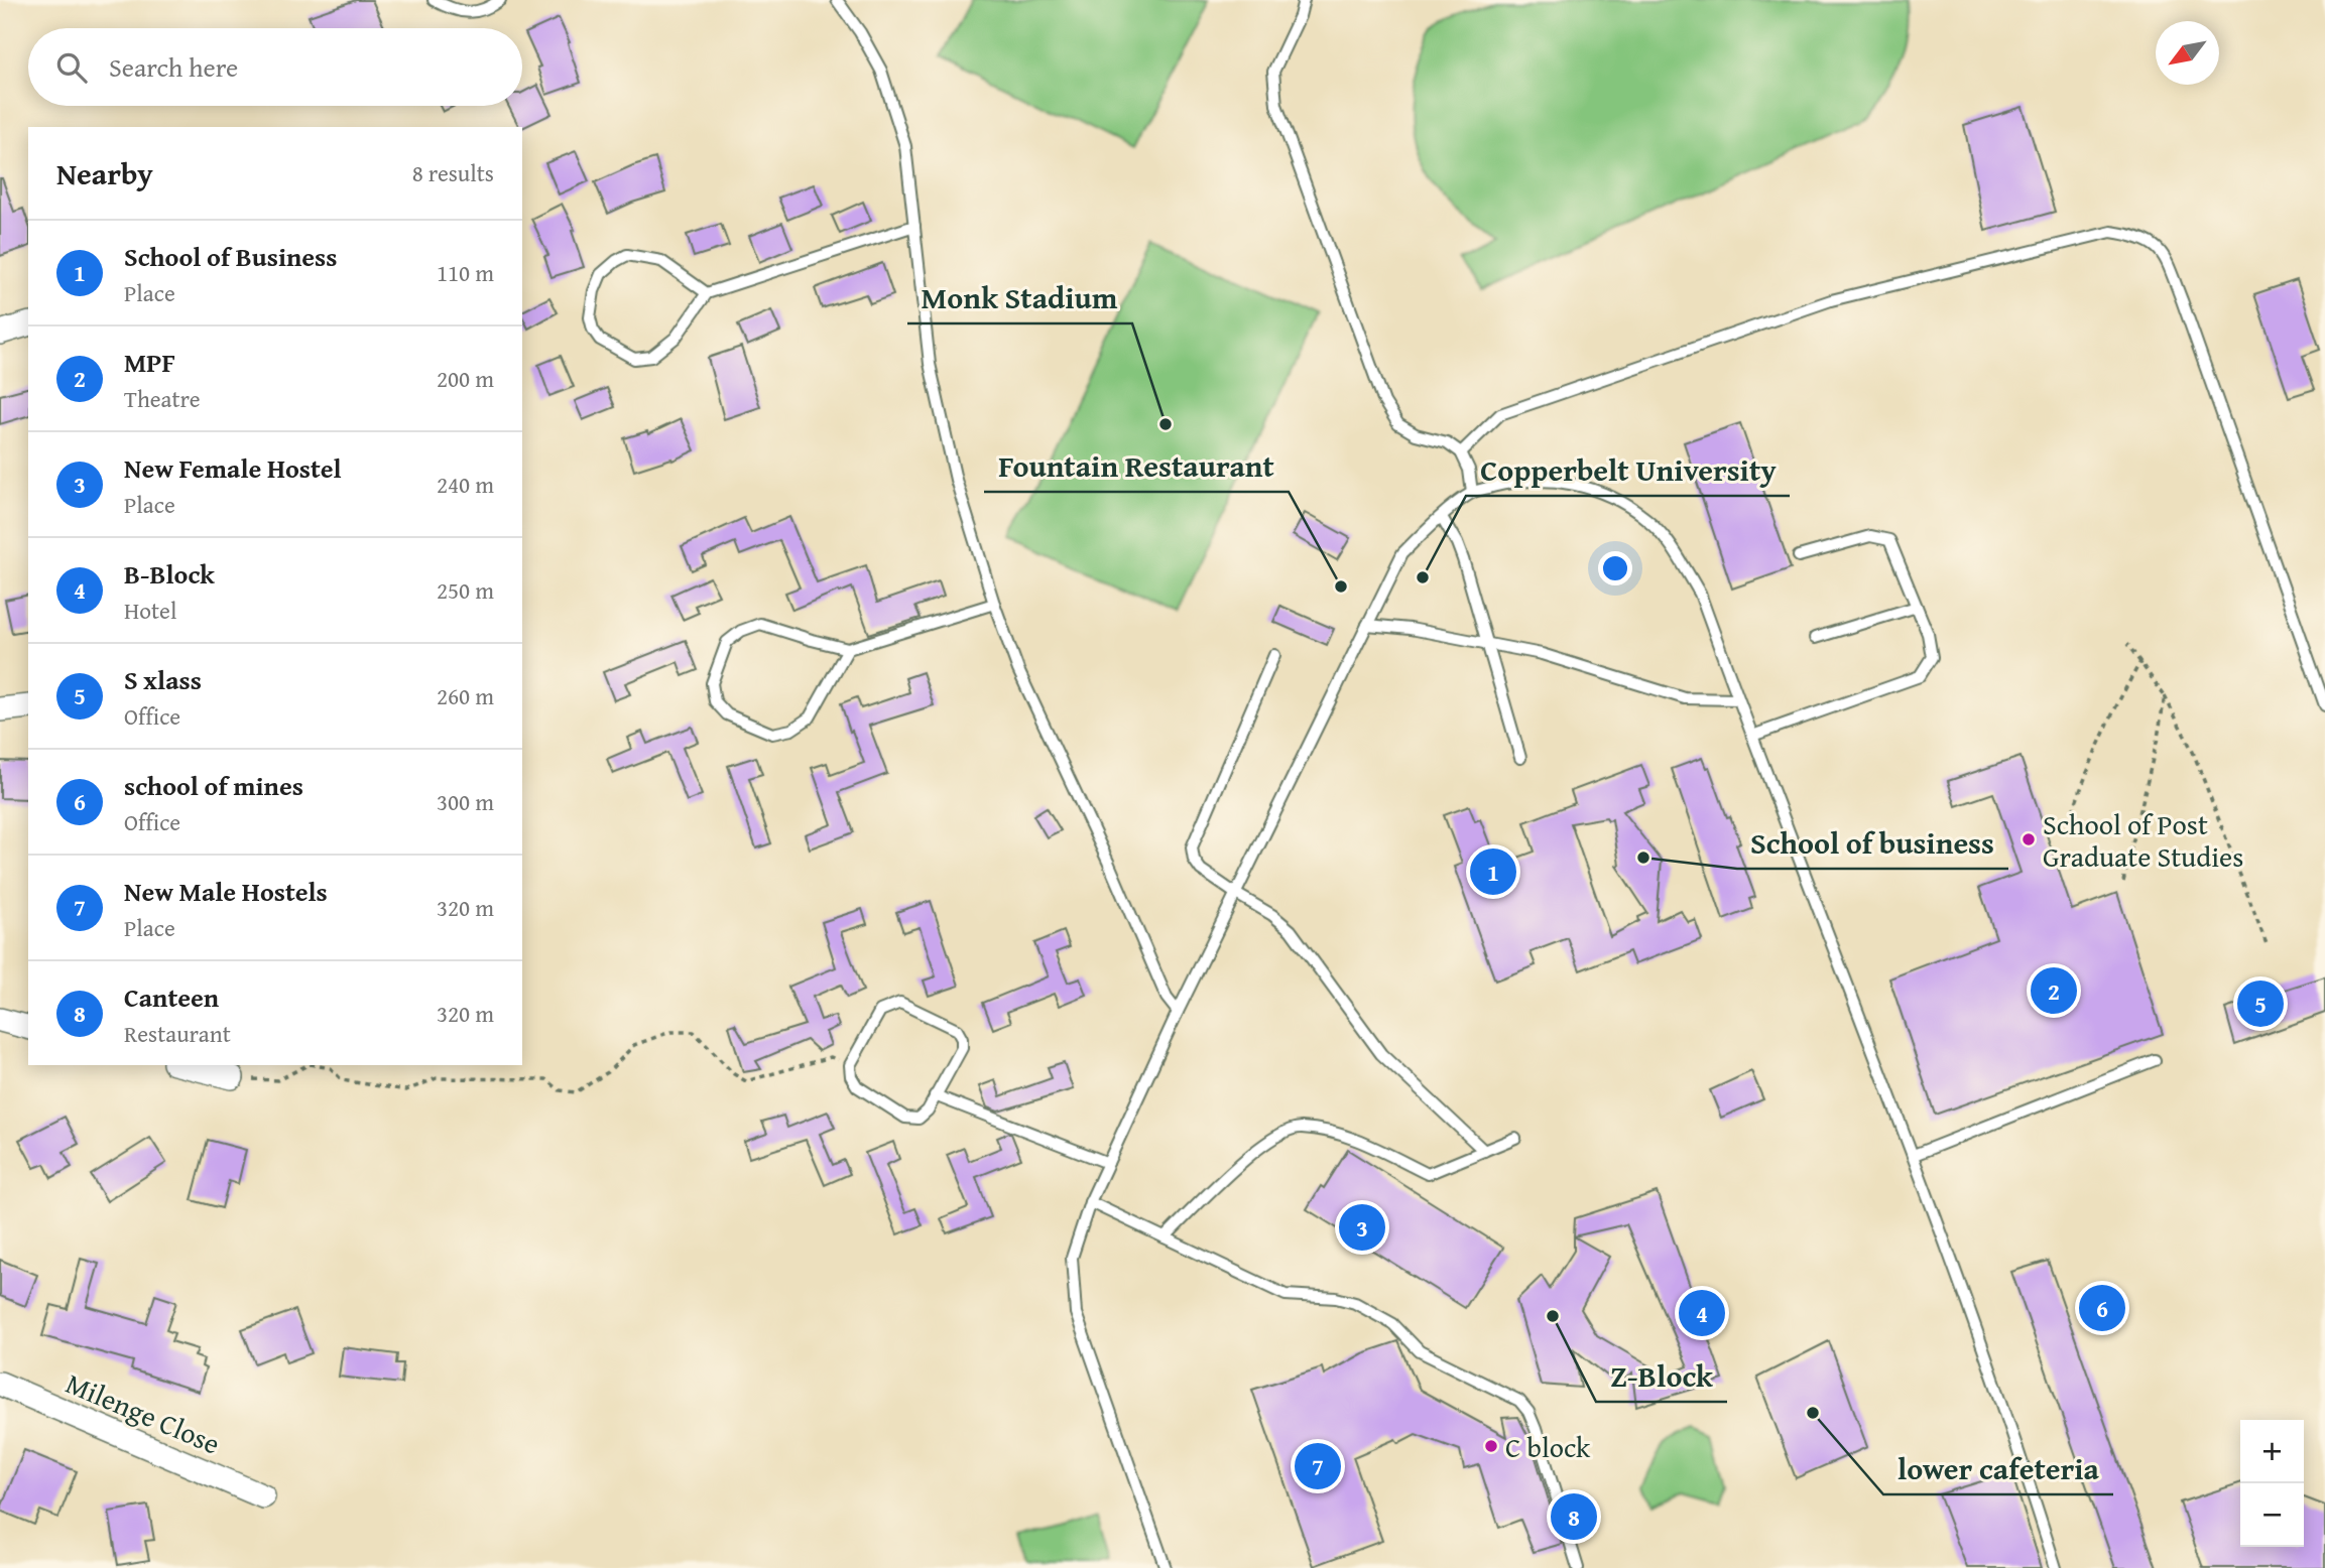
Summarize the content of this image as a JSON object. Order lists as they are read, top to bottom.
{
  "streets": {
    "street": ["Milenge Close"]
  },
  "places": [
    "Monk Stadium",
    "Copperbelt University",
    "Fountain Restaurant",
    "School of Post Graduate Studies",
    "School of business",
    "Z-Block",
    "lower cafeteria",
    "C block"
  ],
  "north": "bottom left",
  "page": {
    "search": "Search here",
    "heading": ["Nearby", "8 results"],
    "list": [
      {
        "mark": "1",
        "name": "School of Business",
        "note": "Place",
        "value": "110 m"
      },
      {
        "mark": "2",
        "name": "MPF",
        "note": "Theatre",
        "value": "200 m"
      },
      {
        "mark": "3",
        "name": "New Female Hostel",
        "note": "Place",
        "value": "240 m"
      },
      {
        "mark": "4",
        "name": "B-Block",
        "note": "Hotel",
        "value": "250 m"
      },
      {
        "mark": "5",
        "name": "S xlass",
        "note": "Office",
        "value": "260 m"
      },
      {
        "mark": "6",
        "name": "school of mines",
        "note": "Office",
        "value": "300 m"
      },
      {
        "mark": "7",
        "name": "New Male Hostels",
        "note": "Place",
        "value": "320 m"
      },
      {
        "mark": "8",
        "name": "Canteen",
        "note": "Restaurant",
        "value": "320 m"
      }
    ],
    "pins": [
      "1",
      "2",
      "5",
      "3",
      "6",
      "4",
      "7",
      "8"
    ],
    "map_buttons": ["+", "−"]
  }
}
